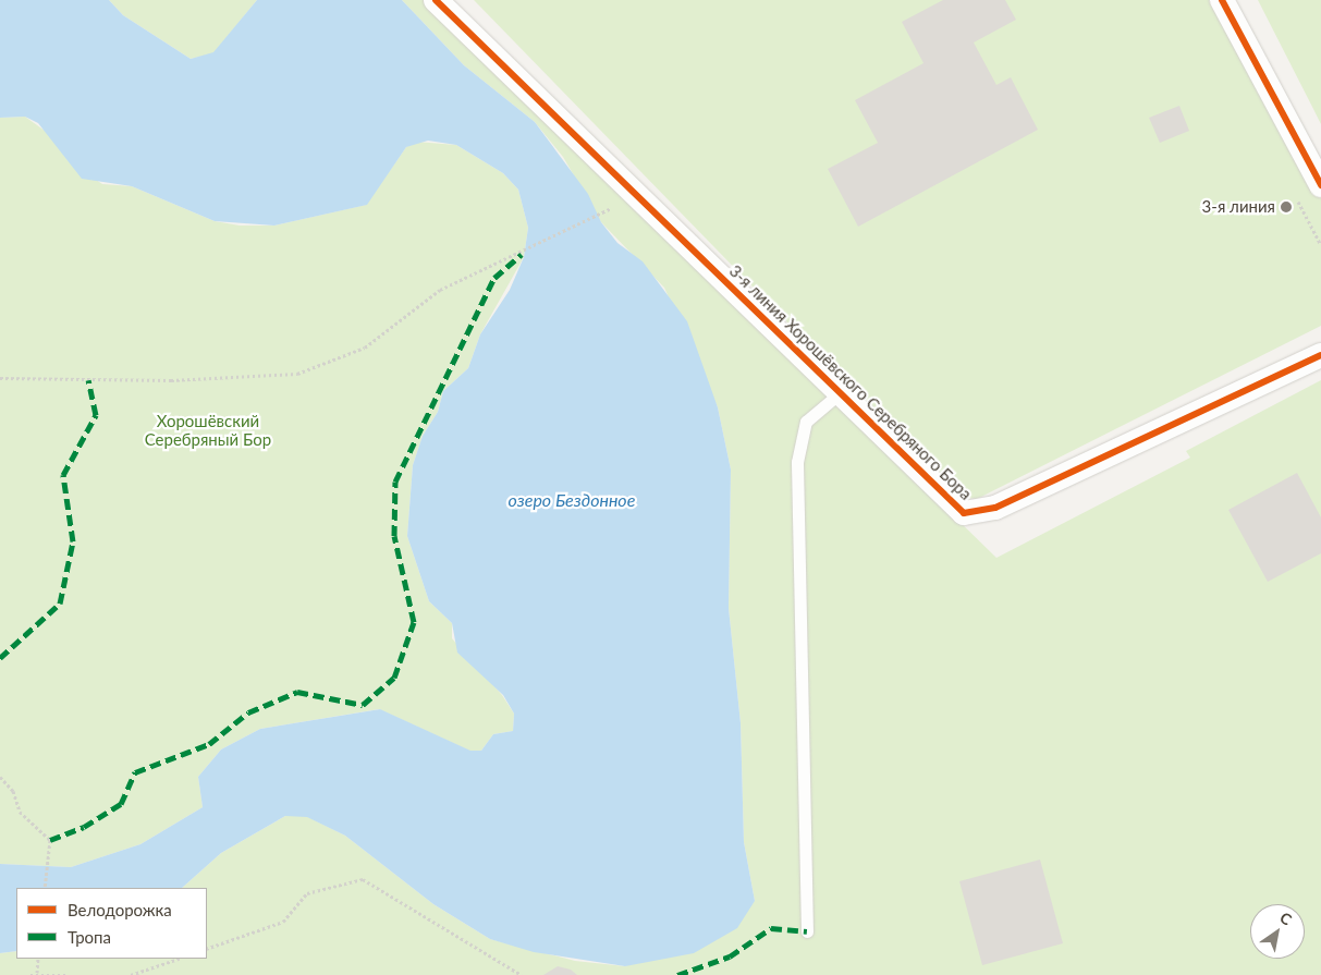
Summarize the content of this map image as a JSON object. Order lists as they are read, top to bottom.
{
  "streets": {
    "street": ["3-я линия Хорошёвского Серебряного Бора"]
  },
  "water": ["озеро Бездонное"],
  "parks": ["Хорошёвский Серебряный Бор"],
  "places": ["3-я линия"],
  "legend": ["Велодорожка", "Тропа"],
  "north": "top right"
}
